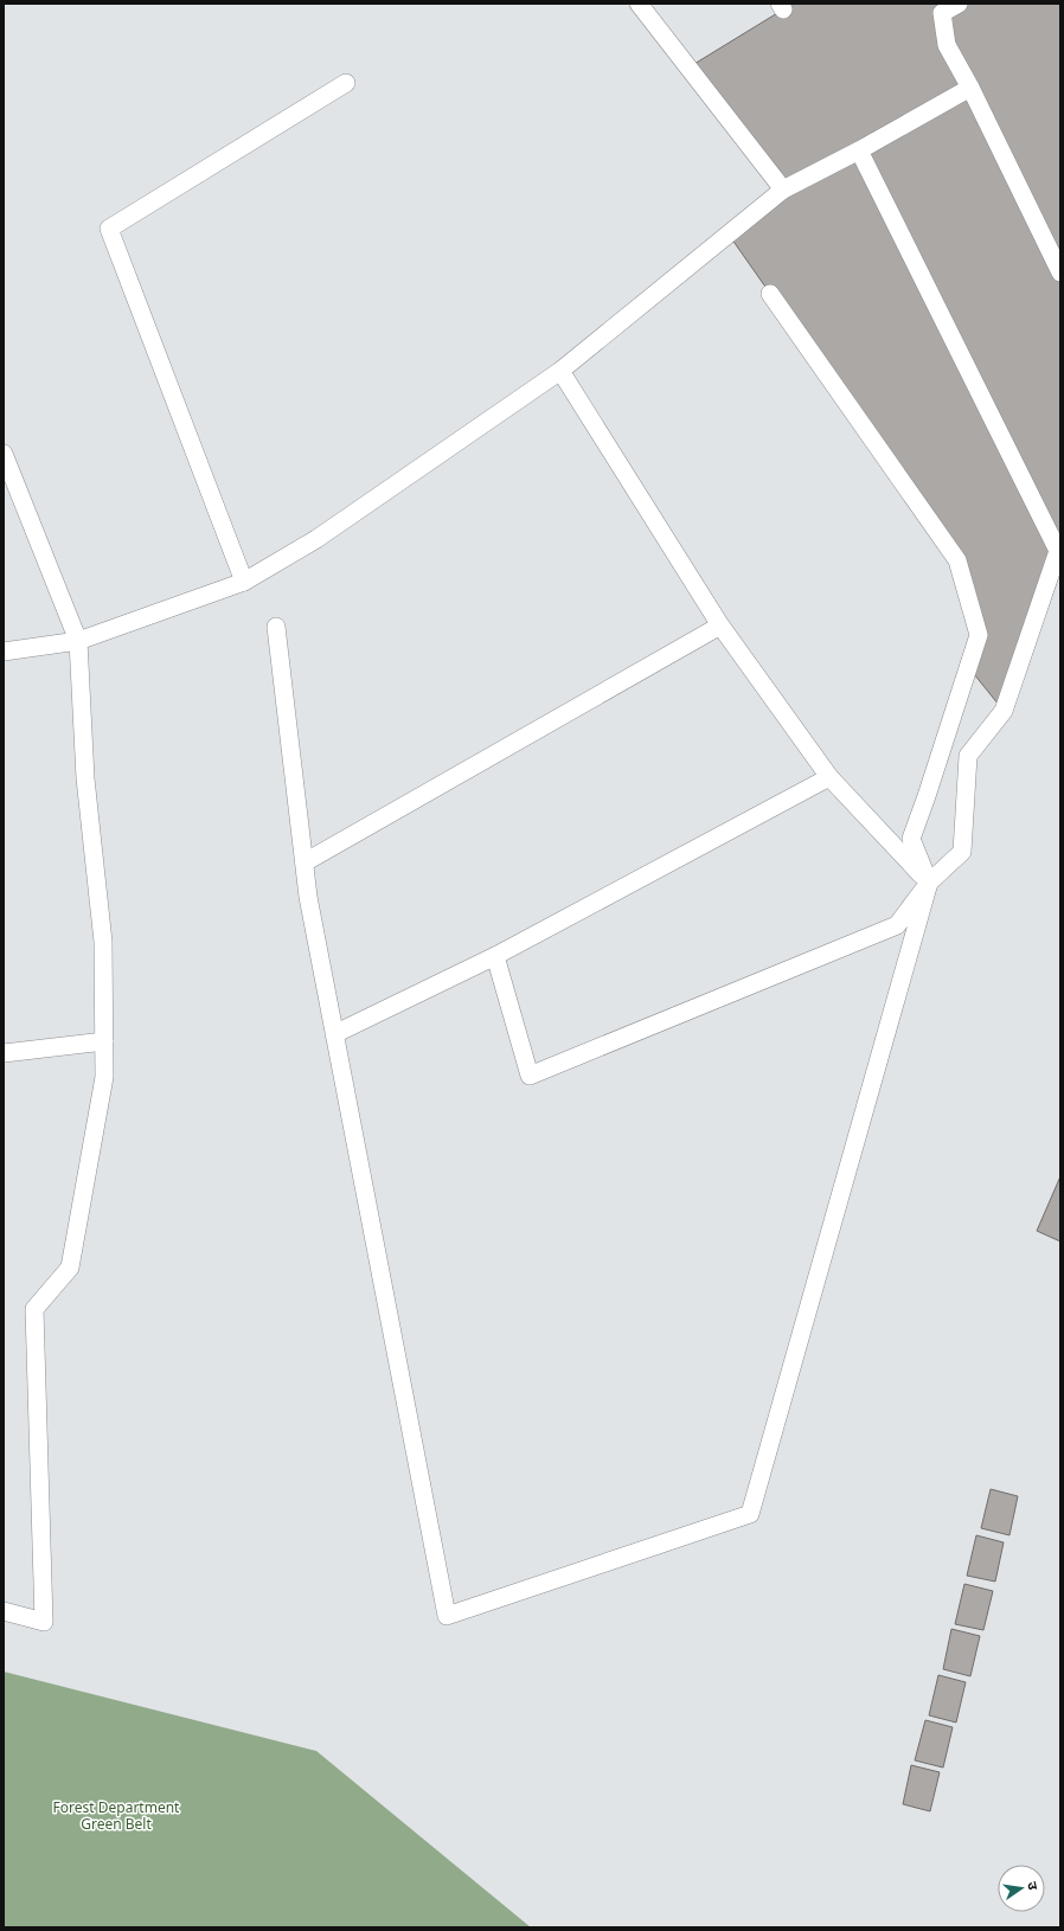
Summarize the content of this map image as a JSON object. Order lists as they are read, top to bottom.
{
  "parks": ["Forest Department Green Belt"],
  "north": "right"
}
